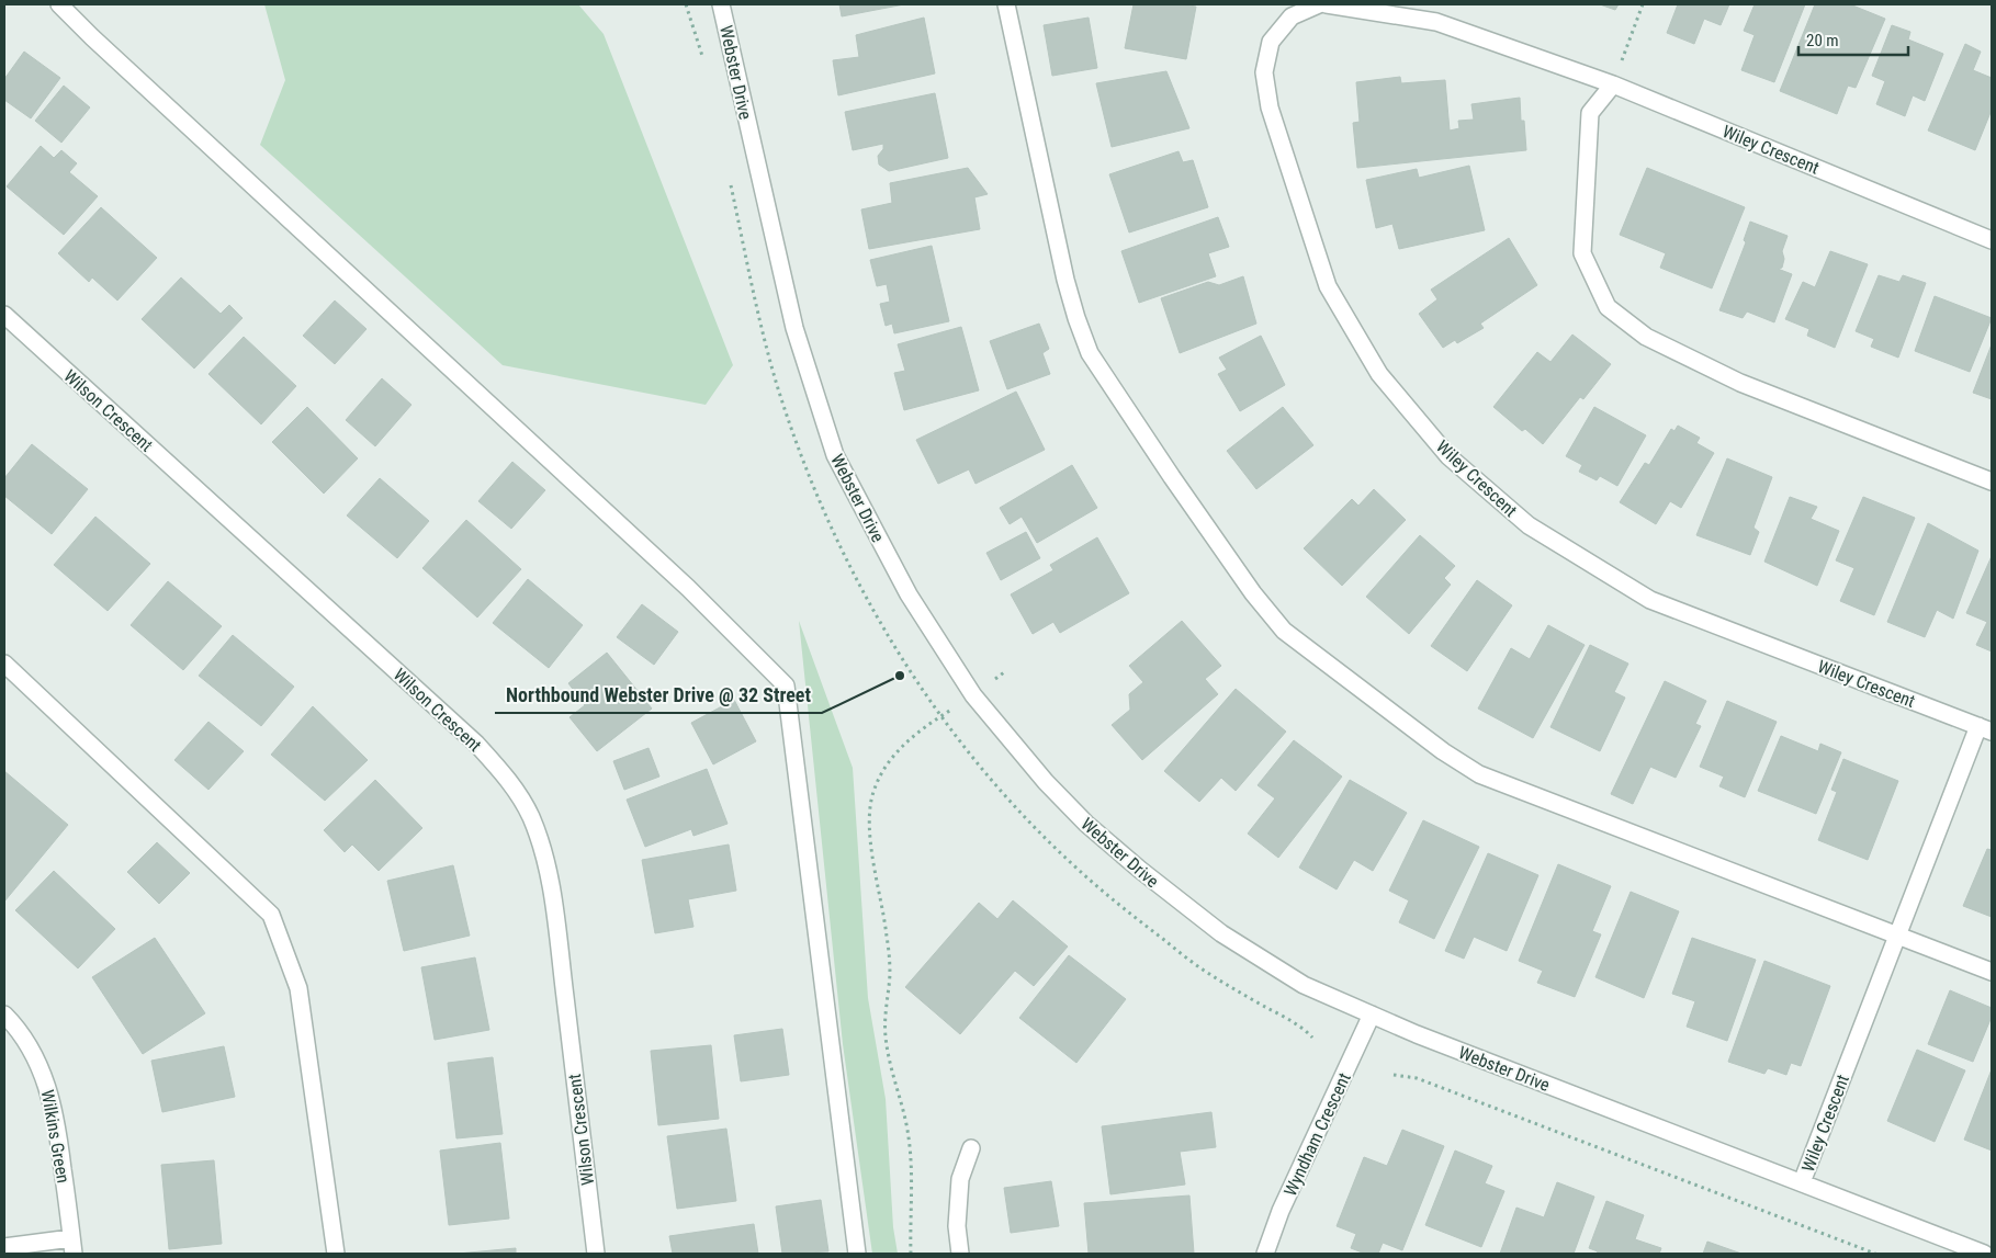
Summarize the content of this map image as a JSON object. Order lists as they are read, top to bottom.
{
  "streets": {
    "street": [
      "Webster Drive",
      "Wiley Crescent",
      "Wilson Crescent",
      "Wyndham Crescent",
      "Wilkins Green"
    ]
  },
  "crossings": [
    ["Webster Drive", "Wiley Crescent"],
    ["Webster Drive", "Wyndham Crescent"]
  ],
  "places": ["Northbound Webster Drive @ 32 Street"],
  "scale_bar": "20 m"
}
